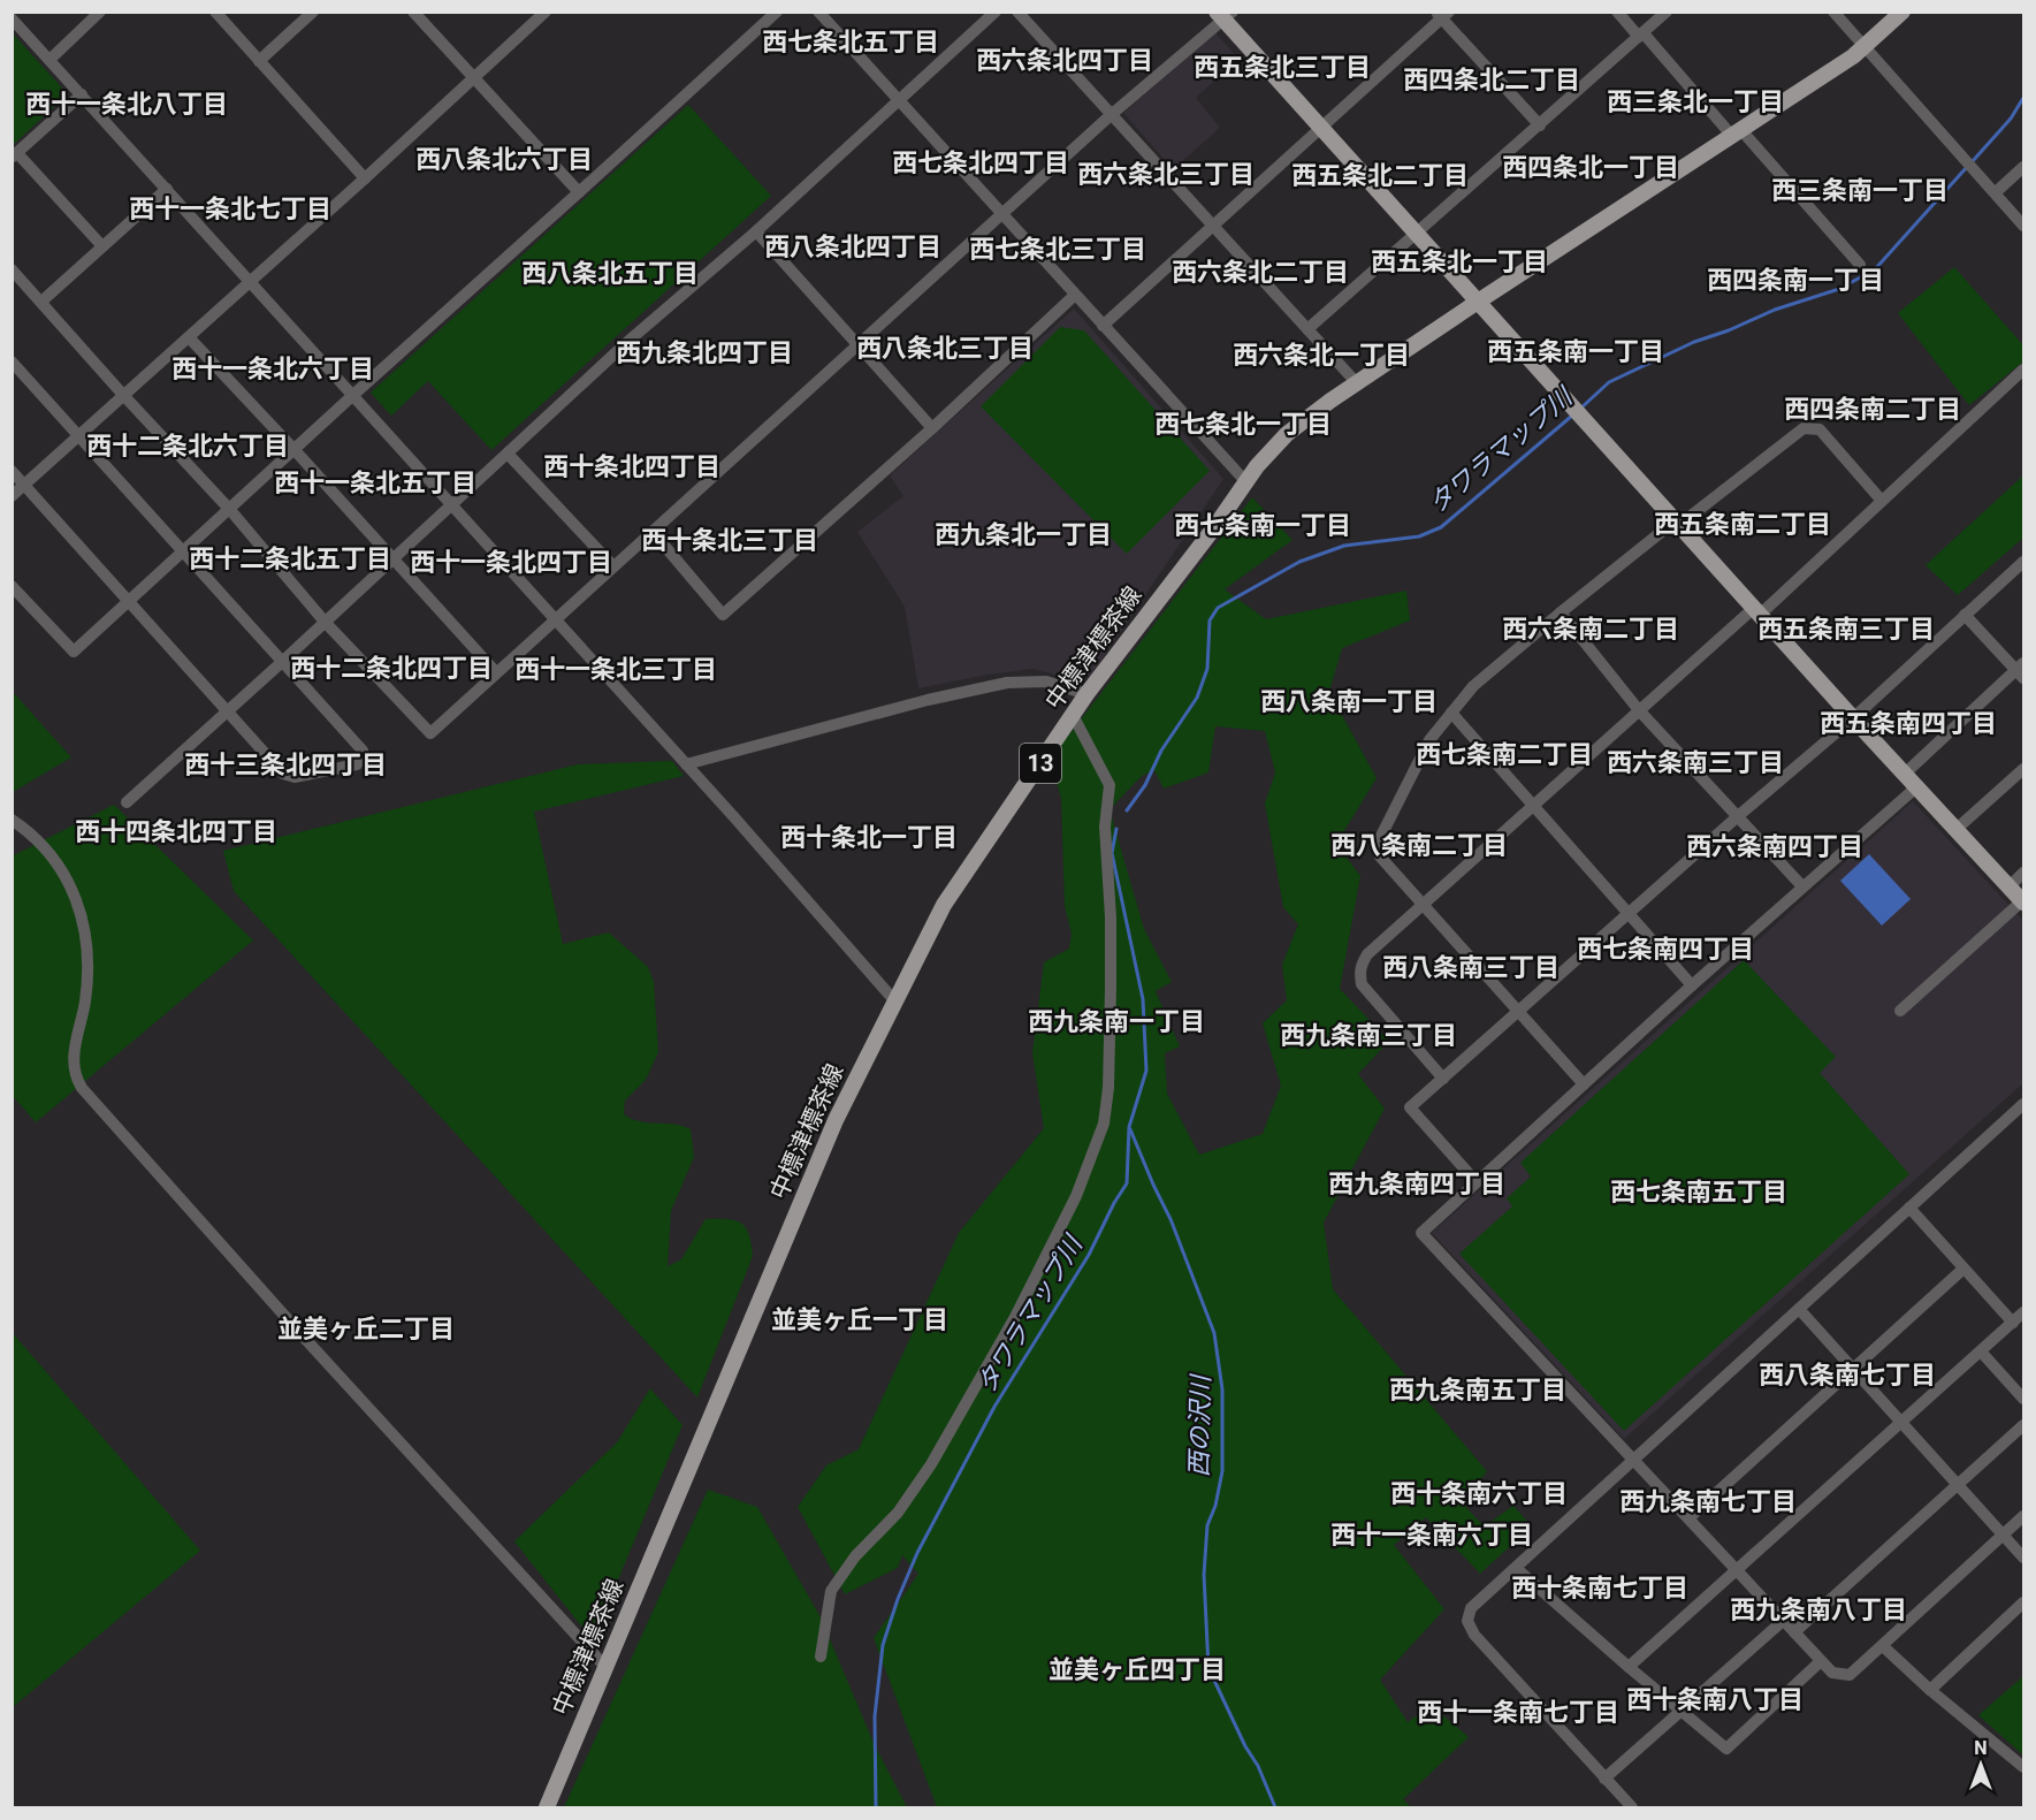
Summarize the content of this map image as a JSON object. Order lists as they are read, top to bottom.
{
  "streets": {
    "main road": ["中標津標茶線", "13"]
  },
  "districts": [
    "西七条北五丁目",
    "西六条北四丁目",
    "西五条北三丁目",
    "西四条北二丁目",
    "西三条北一丁目",
    "西十一条北八丁目",
    "西八条北六丁目",
    "西七条北四丁目",
    "西四条北一丁目",
    "西六条北三丁目",
    "西五条北二丁目",
    "西三条南一丁目",
    "西十一条北七丁目",
    "西八条北四丁目",
    "西七条北三丁目",
    "西五条北一丁目",
    "西六条北二丁目",
    "西八条北五丁目",
    "西四条南一丁目",
    "西八条北三丁目",
    "西五条南一丁目",
    "西九条北四丁目",
    "西六条北一丁目",
    "西十一条北六丁目",
    "西四条南二丁目",
    "西七条北一丁目",
    "西十二条北六丁目",
    "西十条北四丁目",
    "西十一条北五丁目",
    "西五条南二丁目",
    "西七条南一丁目",
    "西九条北一丁目",
    "西十条北三丁目",
    "西十二条北五丁目",
    "西十一条北四丁目",
    "西六条南二丁目",
    "西五条南三丁目",
    "西十二条北四丁目",
    "西十一条北三丁目",
    "西八条南一丁目",
    "西五条南四丁目",
    "西七条南二丁目",
    "西六条南三丁目",
    "西十三条北四丁目",
    "西十四条北四丁目",
    "西十条北一丁目",
    "西八条南二丁目",
    "西六条南四丁目",
    "西七条南四丁目",
    "西八条南三丁目",
    "西九条南一丁目",
    "西九条南三丁目",
    "西九条南四丁目",
    "西七条南五丁目",
    "並美ヶ丘一丁目",
    "並美ヶ丘二丁目",
    "西八条南七丁目",
    "西九条南五丁目",
    "西十条南六丁目",
    "西九条南七丁目",
    "西十一条南六丁目",
    "西十条南七丁目",
    "西九条南八丁目",
    "並美ヶ丘四丁目",
    "西十条南八丁目",
    "西十一条南七丁目"
  ],
  "water": ["タワラマップ川", "西の沢川"],
  "north": "top"
}
